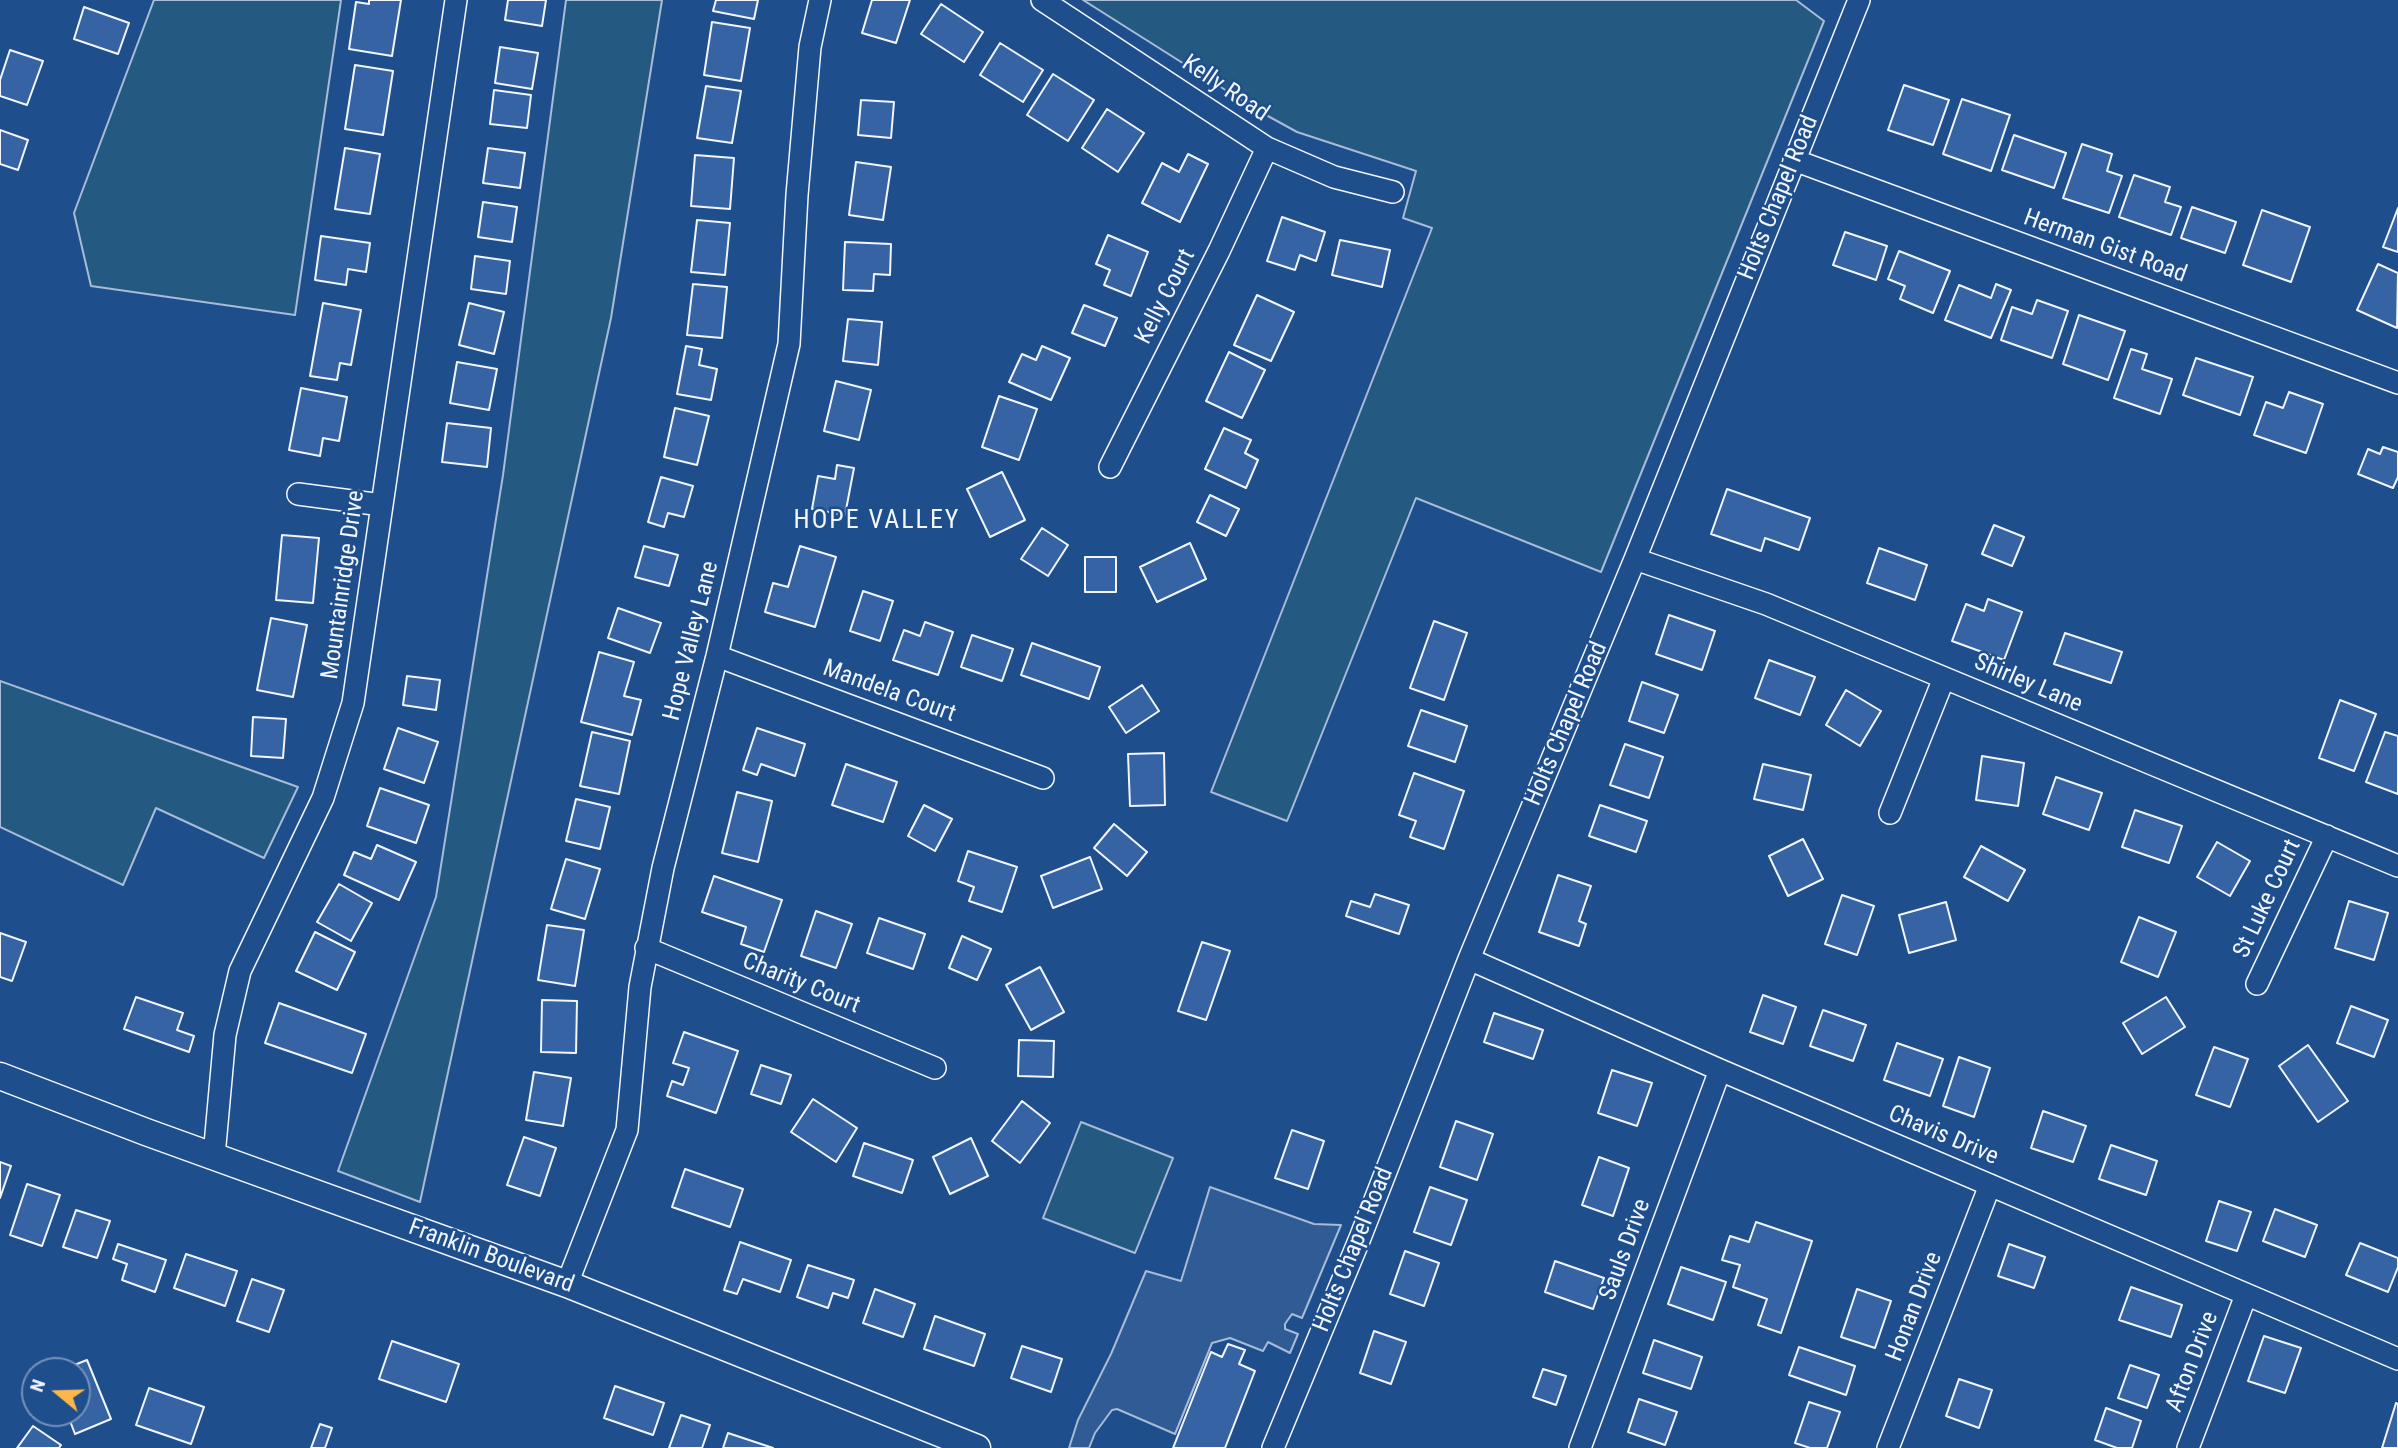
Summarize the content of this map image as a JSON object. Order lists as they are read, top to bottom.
{
  "streets": {
    "street": [
      "Kelly Road",
      "Holts Chapel Road",
      "Herman Gist Road",
      "Kelly Court",
      "Mountainridge Drive",
      "Hope Valley Lane",
      "Shirley Lane",
      "Mandela Court",
      "St Luke Court",
      "Charity Court",
      "Chavis Drive",
      "Sauls Drive",
      "Franklin Boulevard",
      "Honan Drive",
      "Afton Drive"
    ]
  },
  "crossings": [
    ["Kelly Road", "Kelly Court"],
    ["Holts Chapel Road", "Herman Gist Road"],
    ["Holts Chapel Road", "Shirley Lane"],
    ["Holts Chapel Road", "Chavis Drive"],
    ["Mountainridge Drive", "Franklin Boulevard"],
    ["Hope Valley Lane", "Mandela Court"],
    ["Hope Valley Lane", "Charity Court"],
    ["Hope Valley Lane", "Franklin Boulevard"],
    ["Shirley Lane", "St Luke Court"],
    ["Chavis Drive", "Sauls Drive"],
    ["Chavis Drive", "Honan Drive"],
    ["Chavis Drive", "Afton Drive"]
  ],
  "districts": ["HOPE VALLEY"],
  "north": "left"
}
